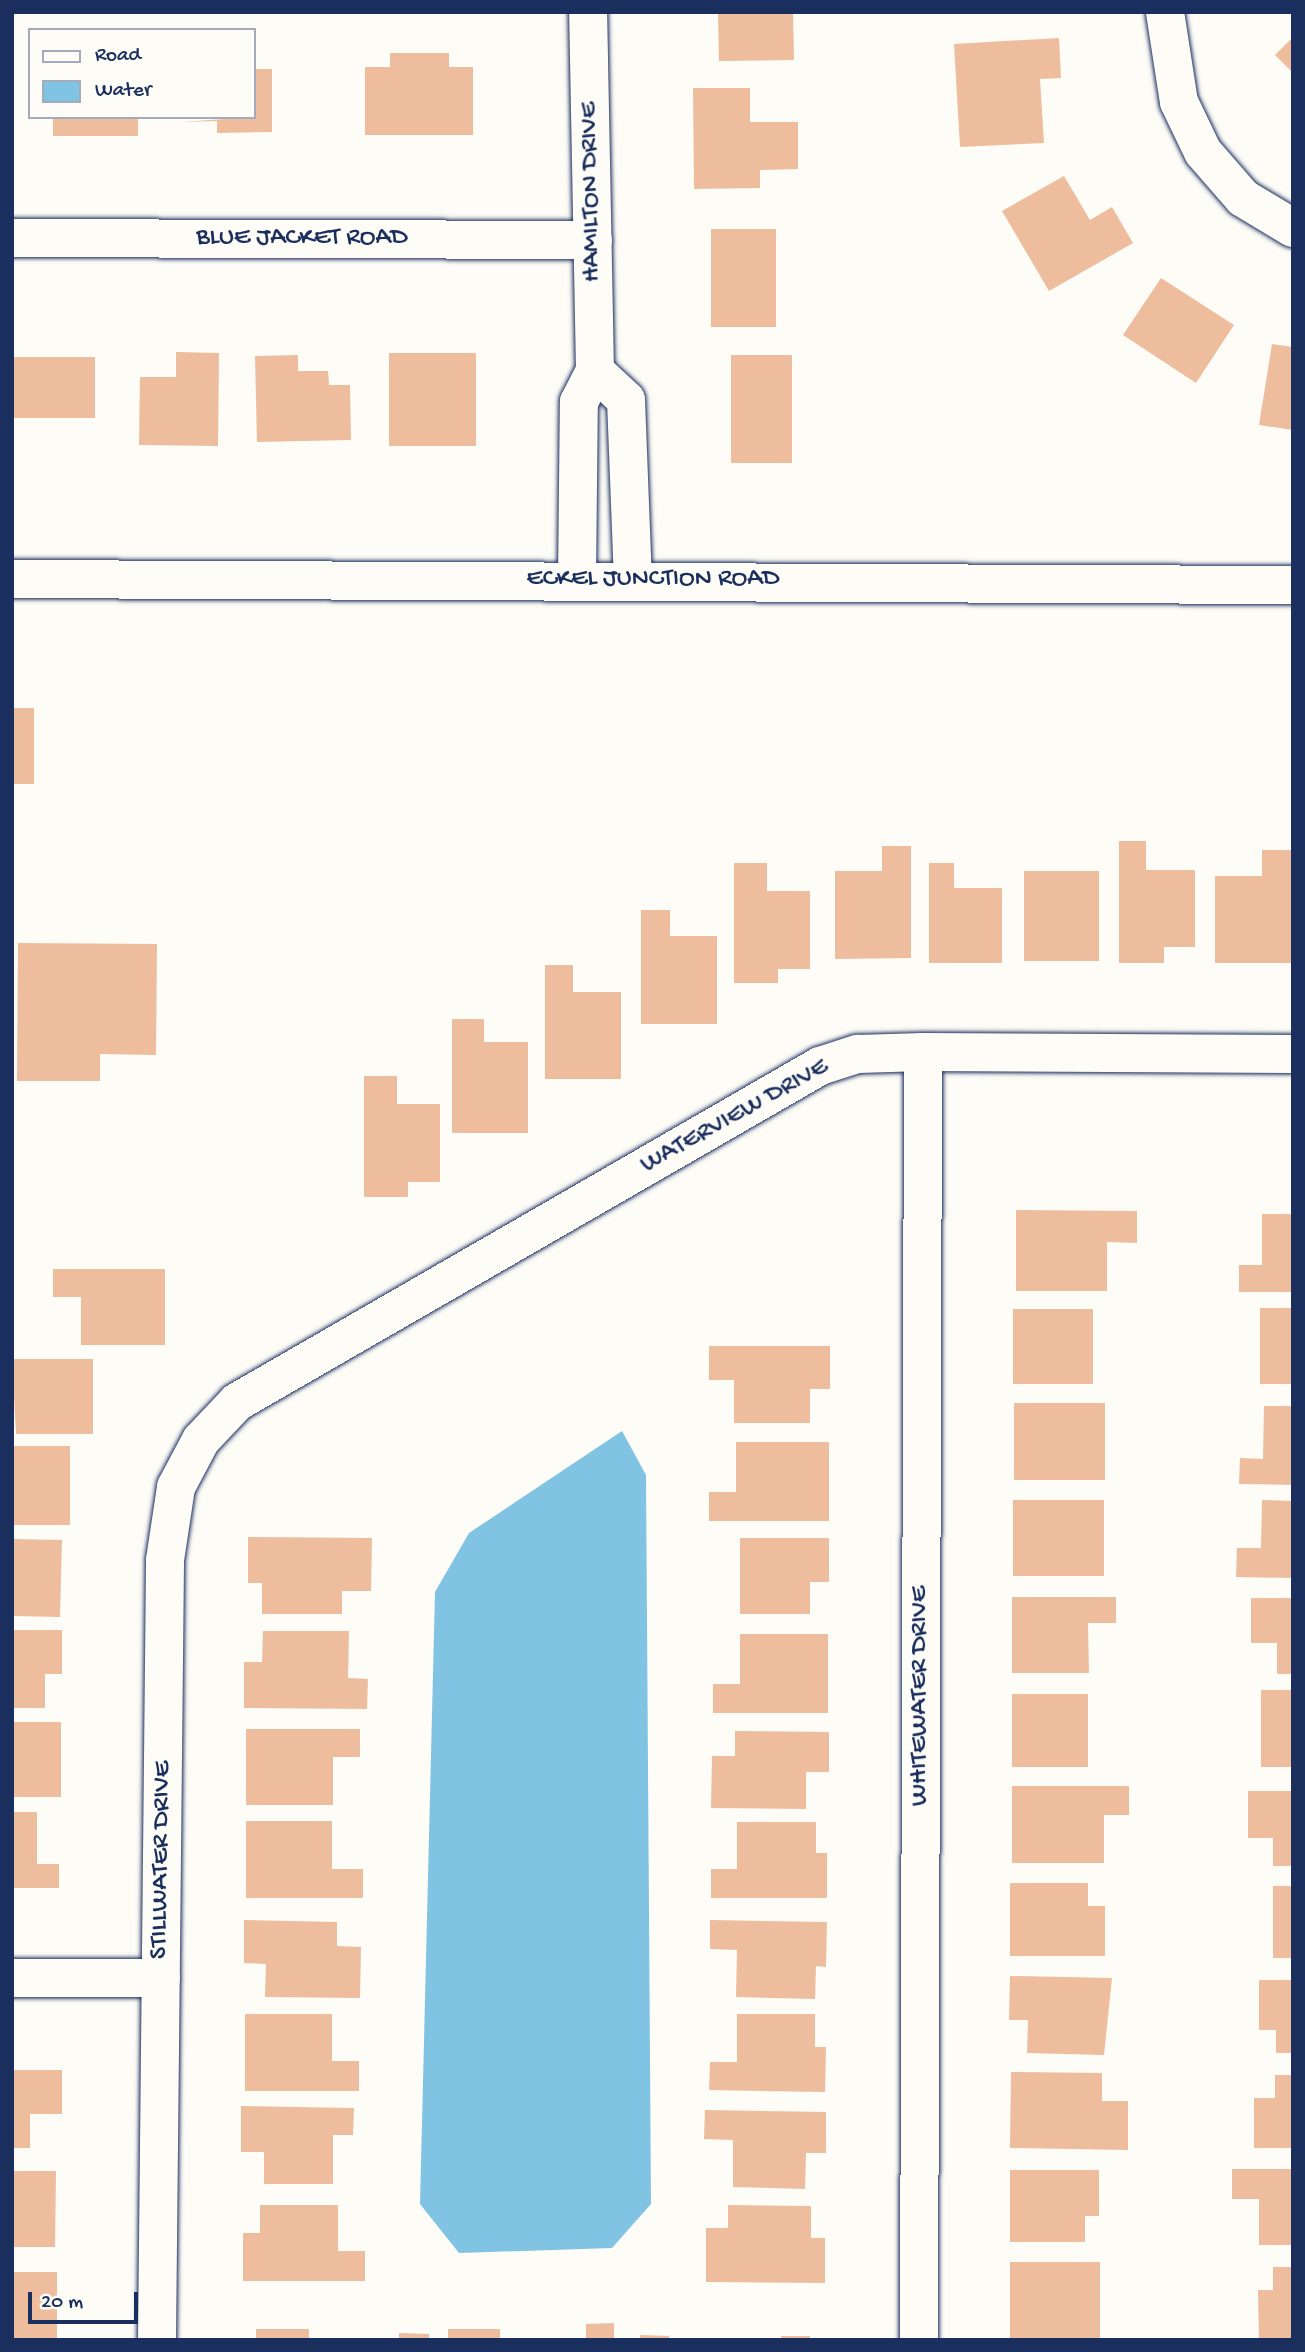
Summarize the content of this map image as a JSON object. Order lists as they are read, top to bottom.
{
  "streets": {
    "street": [
      "HAMILTON DRIVE",
      "BLUE JACKET ROAD",
      "ECKEL JUNCTION ROAD",
      "WATERVIEW DRIVE",
      "WHITEWATER DRIVE",
      "STILLWATER DRIVE"
    ]
  },
  "crossings": [
    ["HAMILTON DRIVE", "BLUE JACKET ROAD"],
    ["HAMILTON DRIVE", "ECKEL JUNCTION ROAD"],
    ["WATERVIEW DRIVE", "WHITEWATER DRIVE"],
    ["WATERVIEW DRIVE", "STILLWATER DRIVE"]
  ],
  "legend": ["Road", "Water"],
  "scale_bar": "20 m"
}
